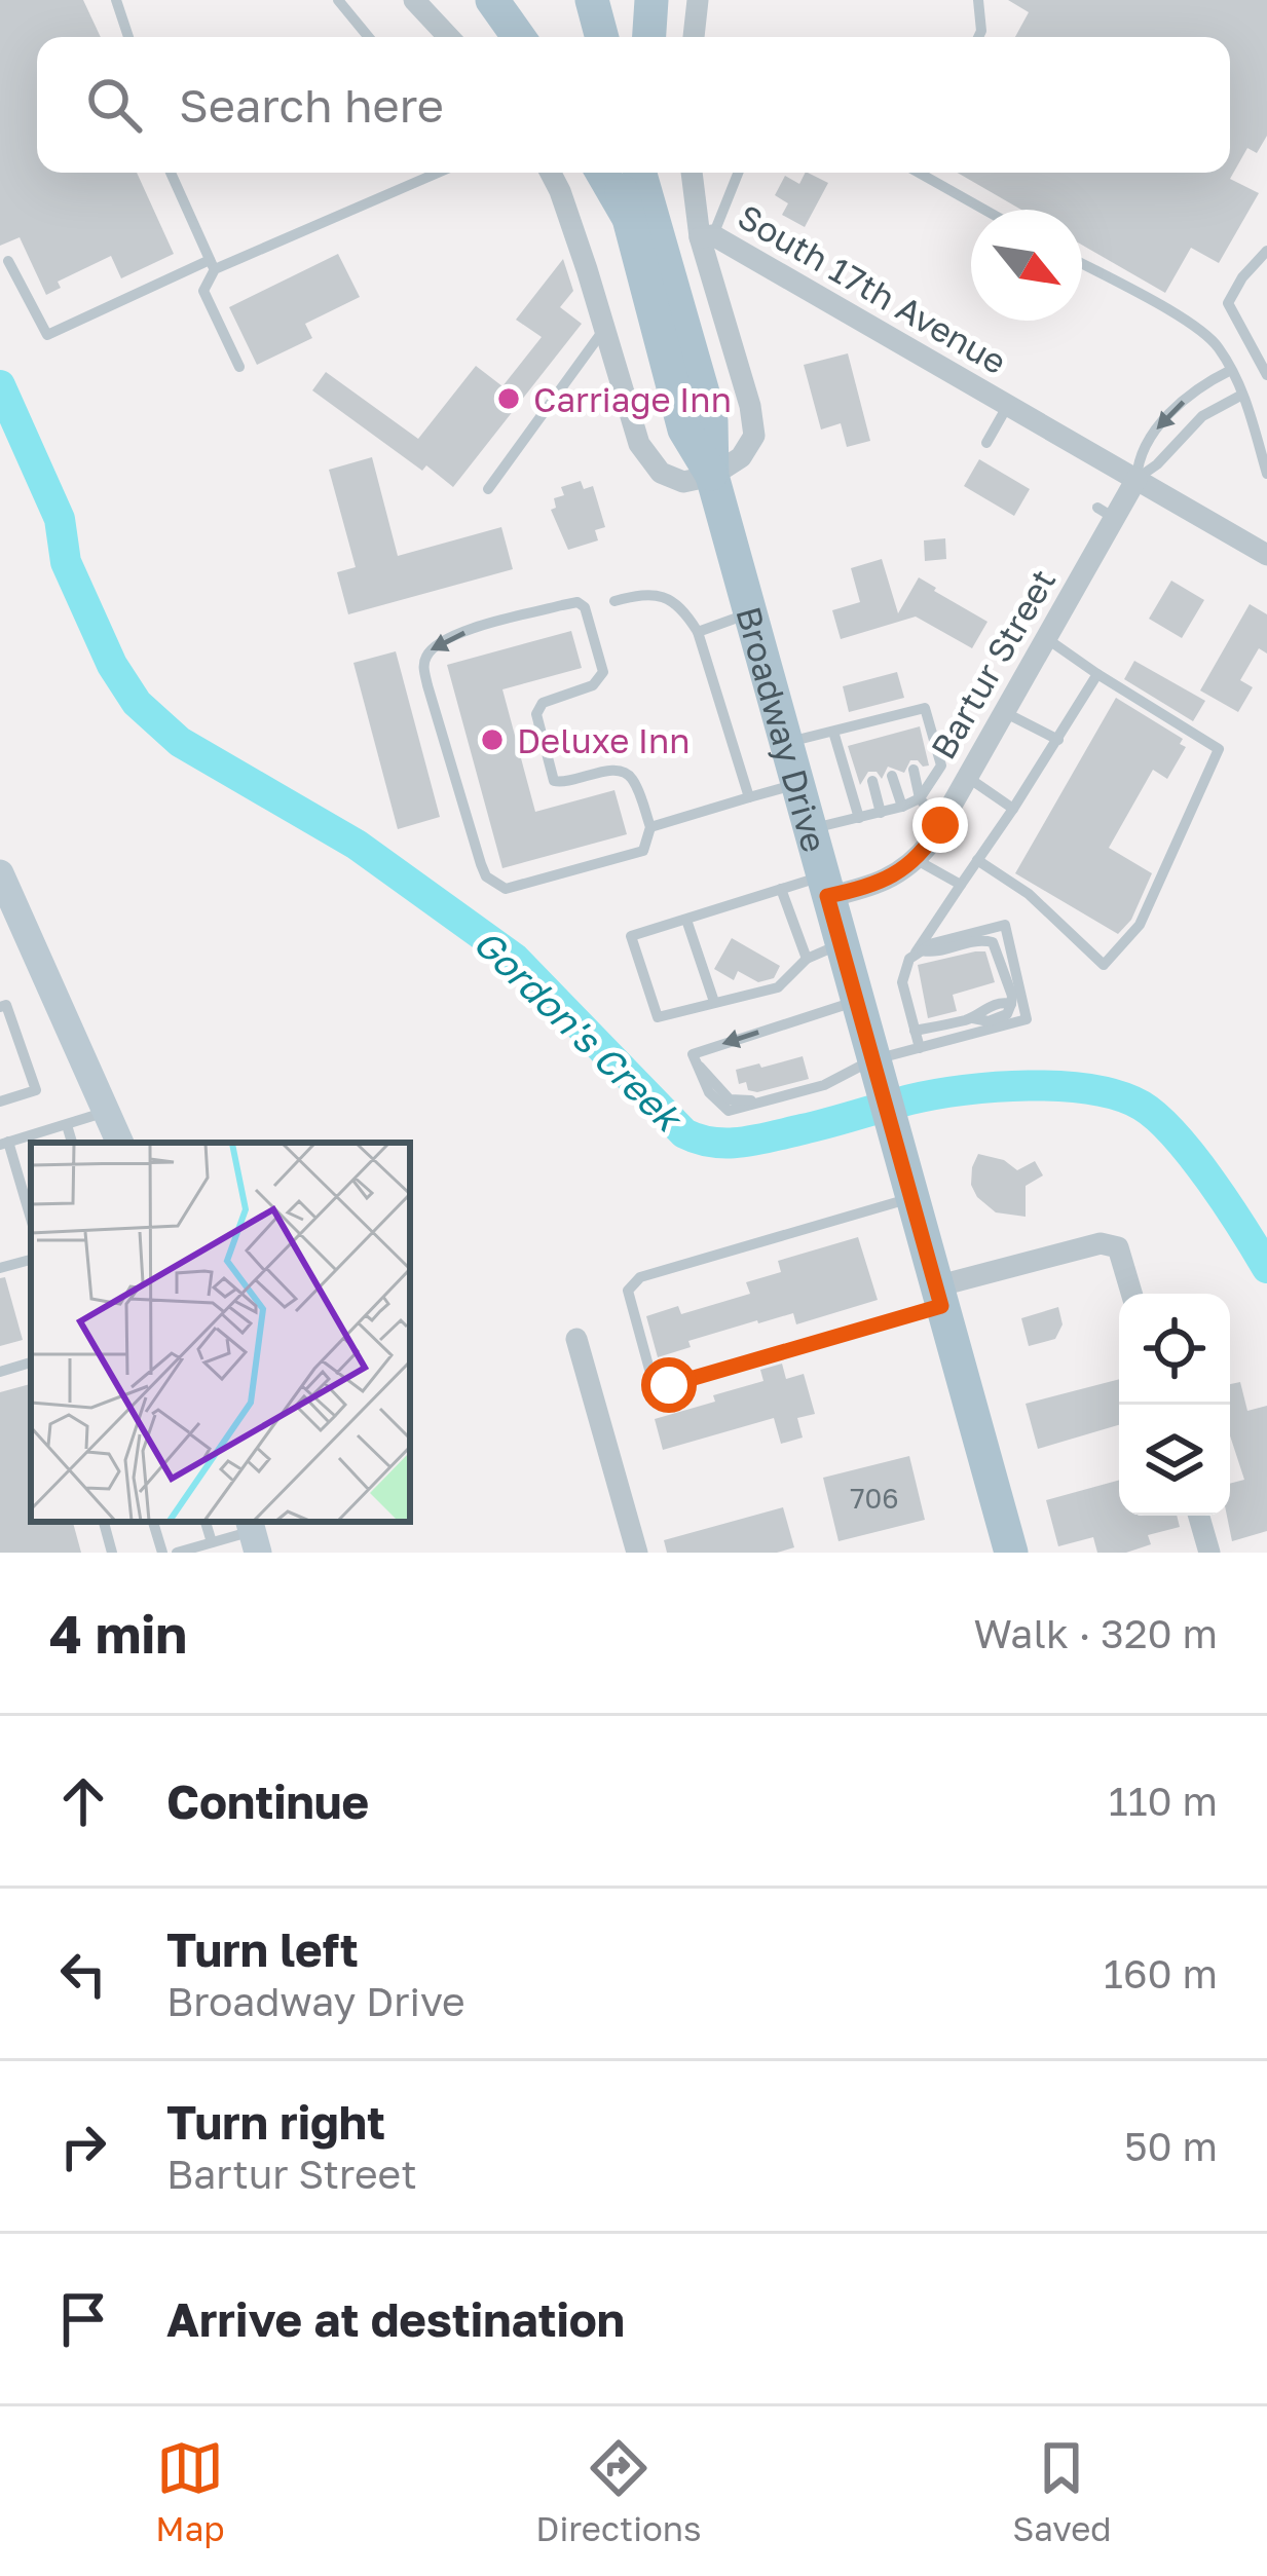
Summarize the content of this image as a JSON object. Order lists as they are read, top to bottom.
{
  "streets": {
    "main road": ["Broadway Drive"],
    "street": ["South 17th Avenue", "Bartur Street"]
  },
  "crossings": [
    ["South 17th Avenue", "Bartur Street"],
    ["Bartur Street", "Broadway Drive"]
  ],
  "water": ["Gordon's Creek"],
  "places": ["Carriage Inn", "Deluxe Inn"],
  "house_numbers": ["706"],
  "north": "bottom right",
  "page": {
    "search": "Search here",
    "heading": ["4 min", "Walk · 320 m"],
    "list": [
      ["Continue", "110 m"],
      ["Turn left", "Broadway Drive", "160 m"],
      ["Turn right", "Bartur Street", "50 m"],
      "Arrive at destination"
    ],
    "nav": ["Map", "Directions", "Saved"]
  }
}
